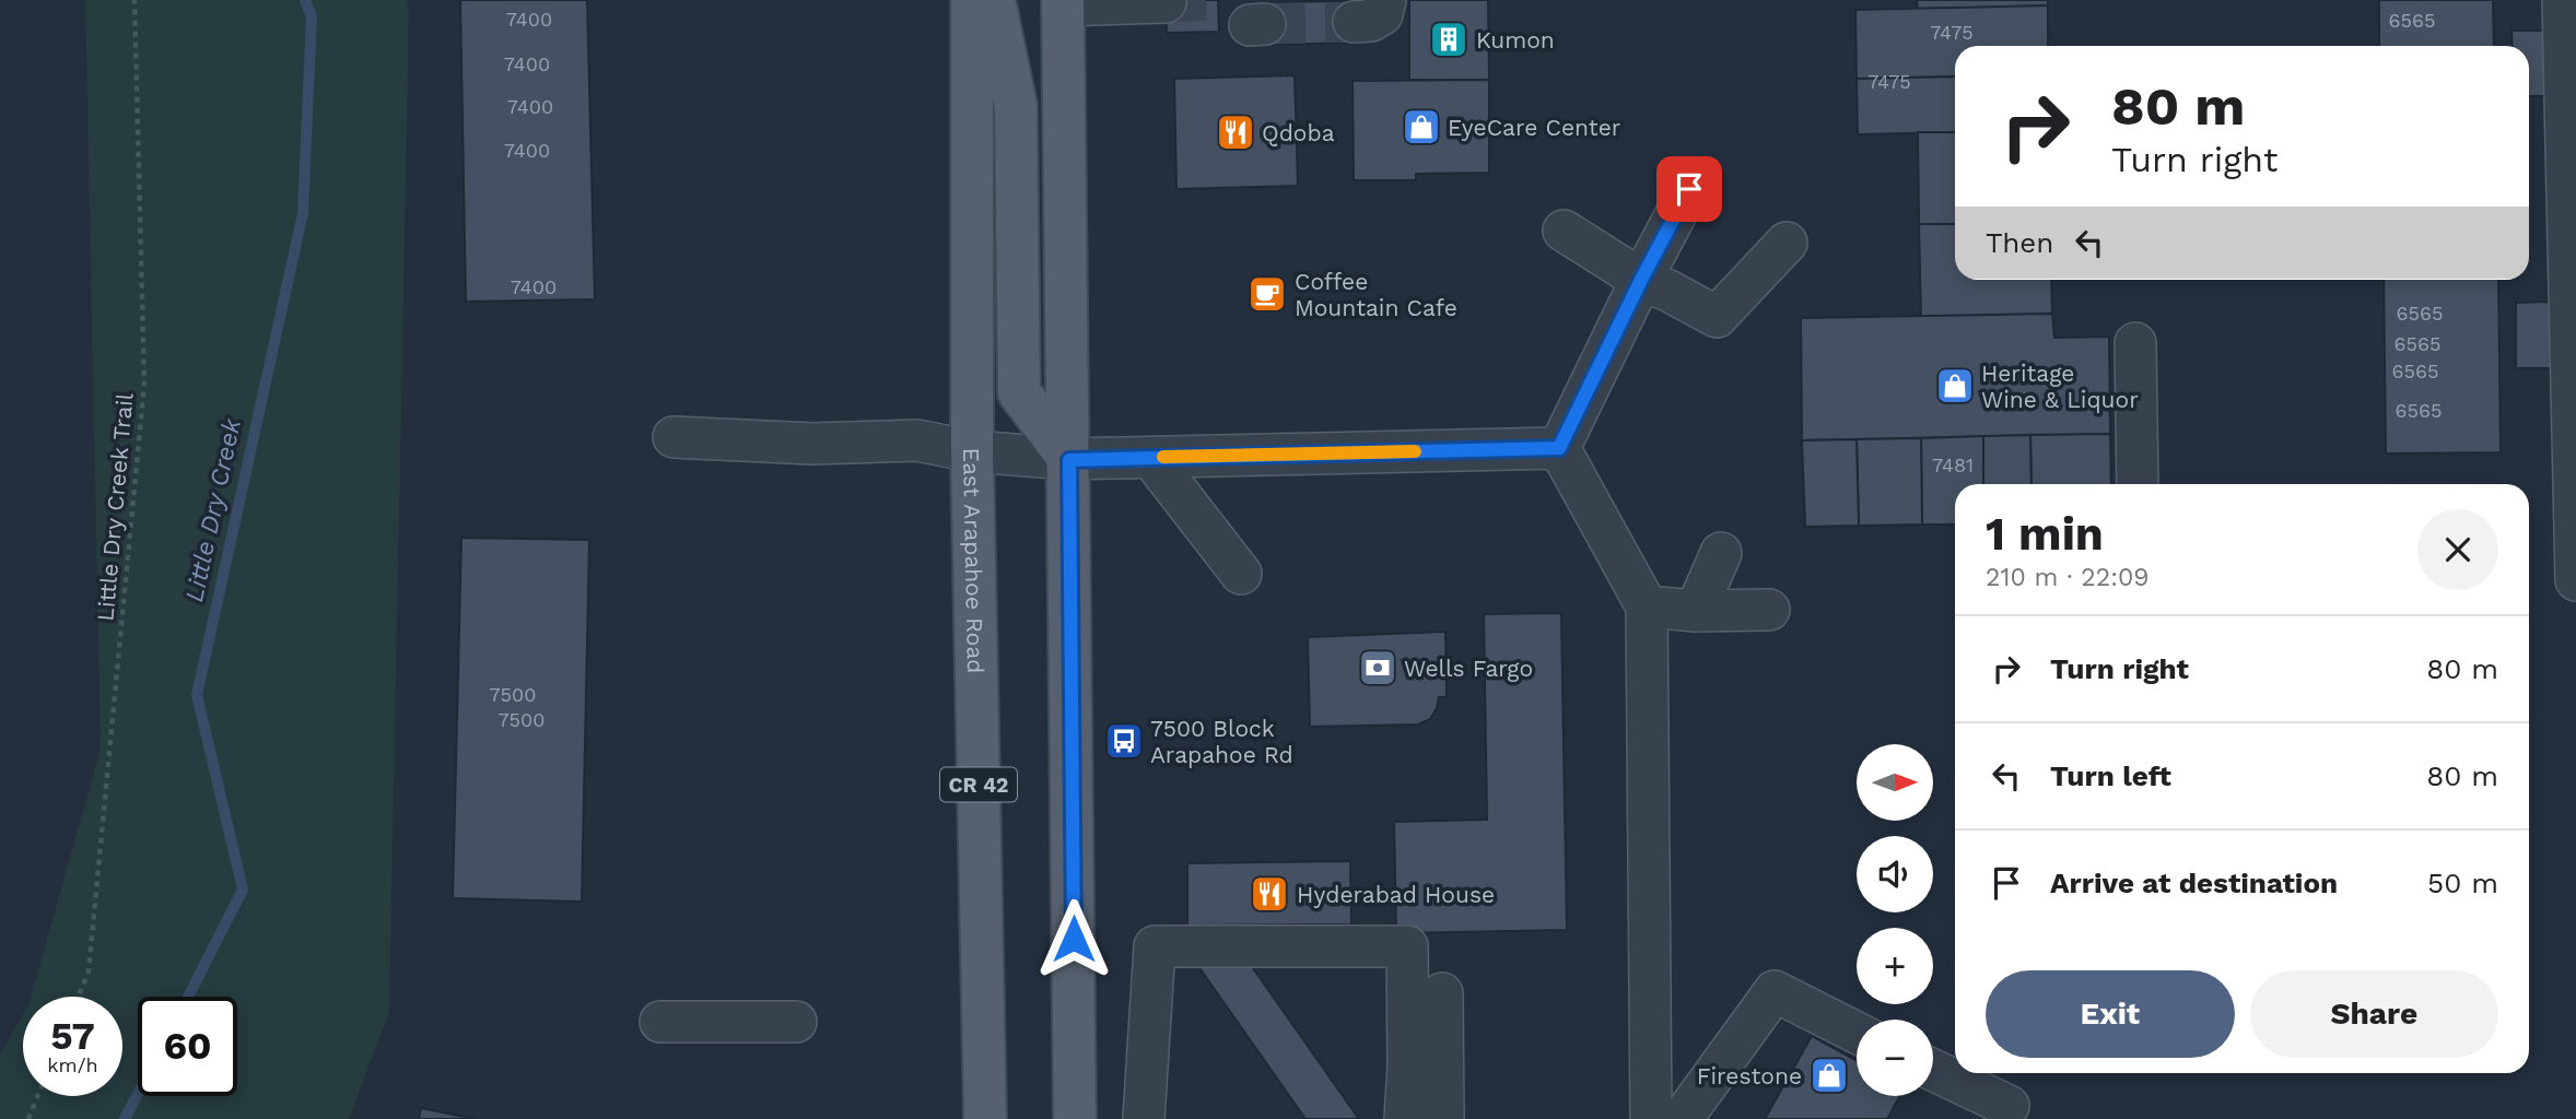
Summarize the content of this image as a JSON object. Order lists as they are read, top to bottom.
{
  "streets": {
    "main road": ["East Arapahoe Road", "CR 42"],
    "path": ["Little Dry Creek Trail"]
  },
  "water": ["Little Dry Creek"],
  "places": {
    "building": ["Kumon"],
    "shop": ["EyeCare Center", "Heritage Wine & Liquor", "Firestone"],
    "restaurant": ["Qdoba", "Hyderabad House"],
    "cafe": ["Coffee Mountain Cafe"],
    "bank": ["Wells Fargo"],
    "bus stop": ["7500 Block Arapahoe Rd"]
  },
  "house_numbers": [
    "7400",
    "6565",
    "7475",
    "7400",
    "7475",
    "7400",
    "7400",
    "7400",
    "6565",
    "6565",
    "6565",
    "6565",
    "7481",
    "7500",
    "7500"
  ],
  "north": "right",
  "page": {
    "turn": ["80 m", "Turn right"],
    "then": "Then",
    "heading": ["1 min", "210 m · 22:09"],
    "list": [
      {
        "name": "Turn right",
        "value": "80 m"
      },
      {
        "name": "Turn left",
        "value": "80 m"
      },
      {
        "name": "Arrive at destination",
        "value": "50 m"
      }
    ],
    "map_buttons": ["+", "−"],
    "buttons": ["Exit", "Share"],
    "speed": "57 km/h",
    "limit": "60"
  }
}
